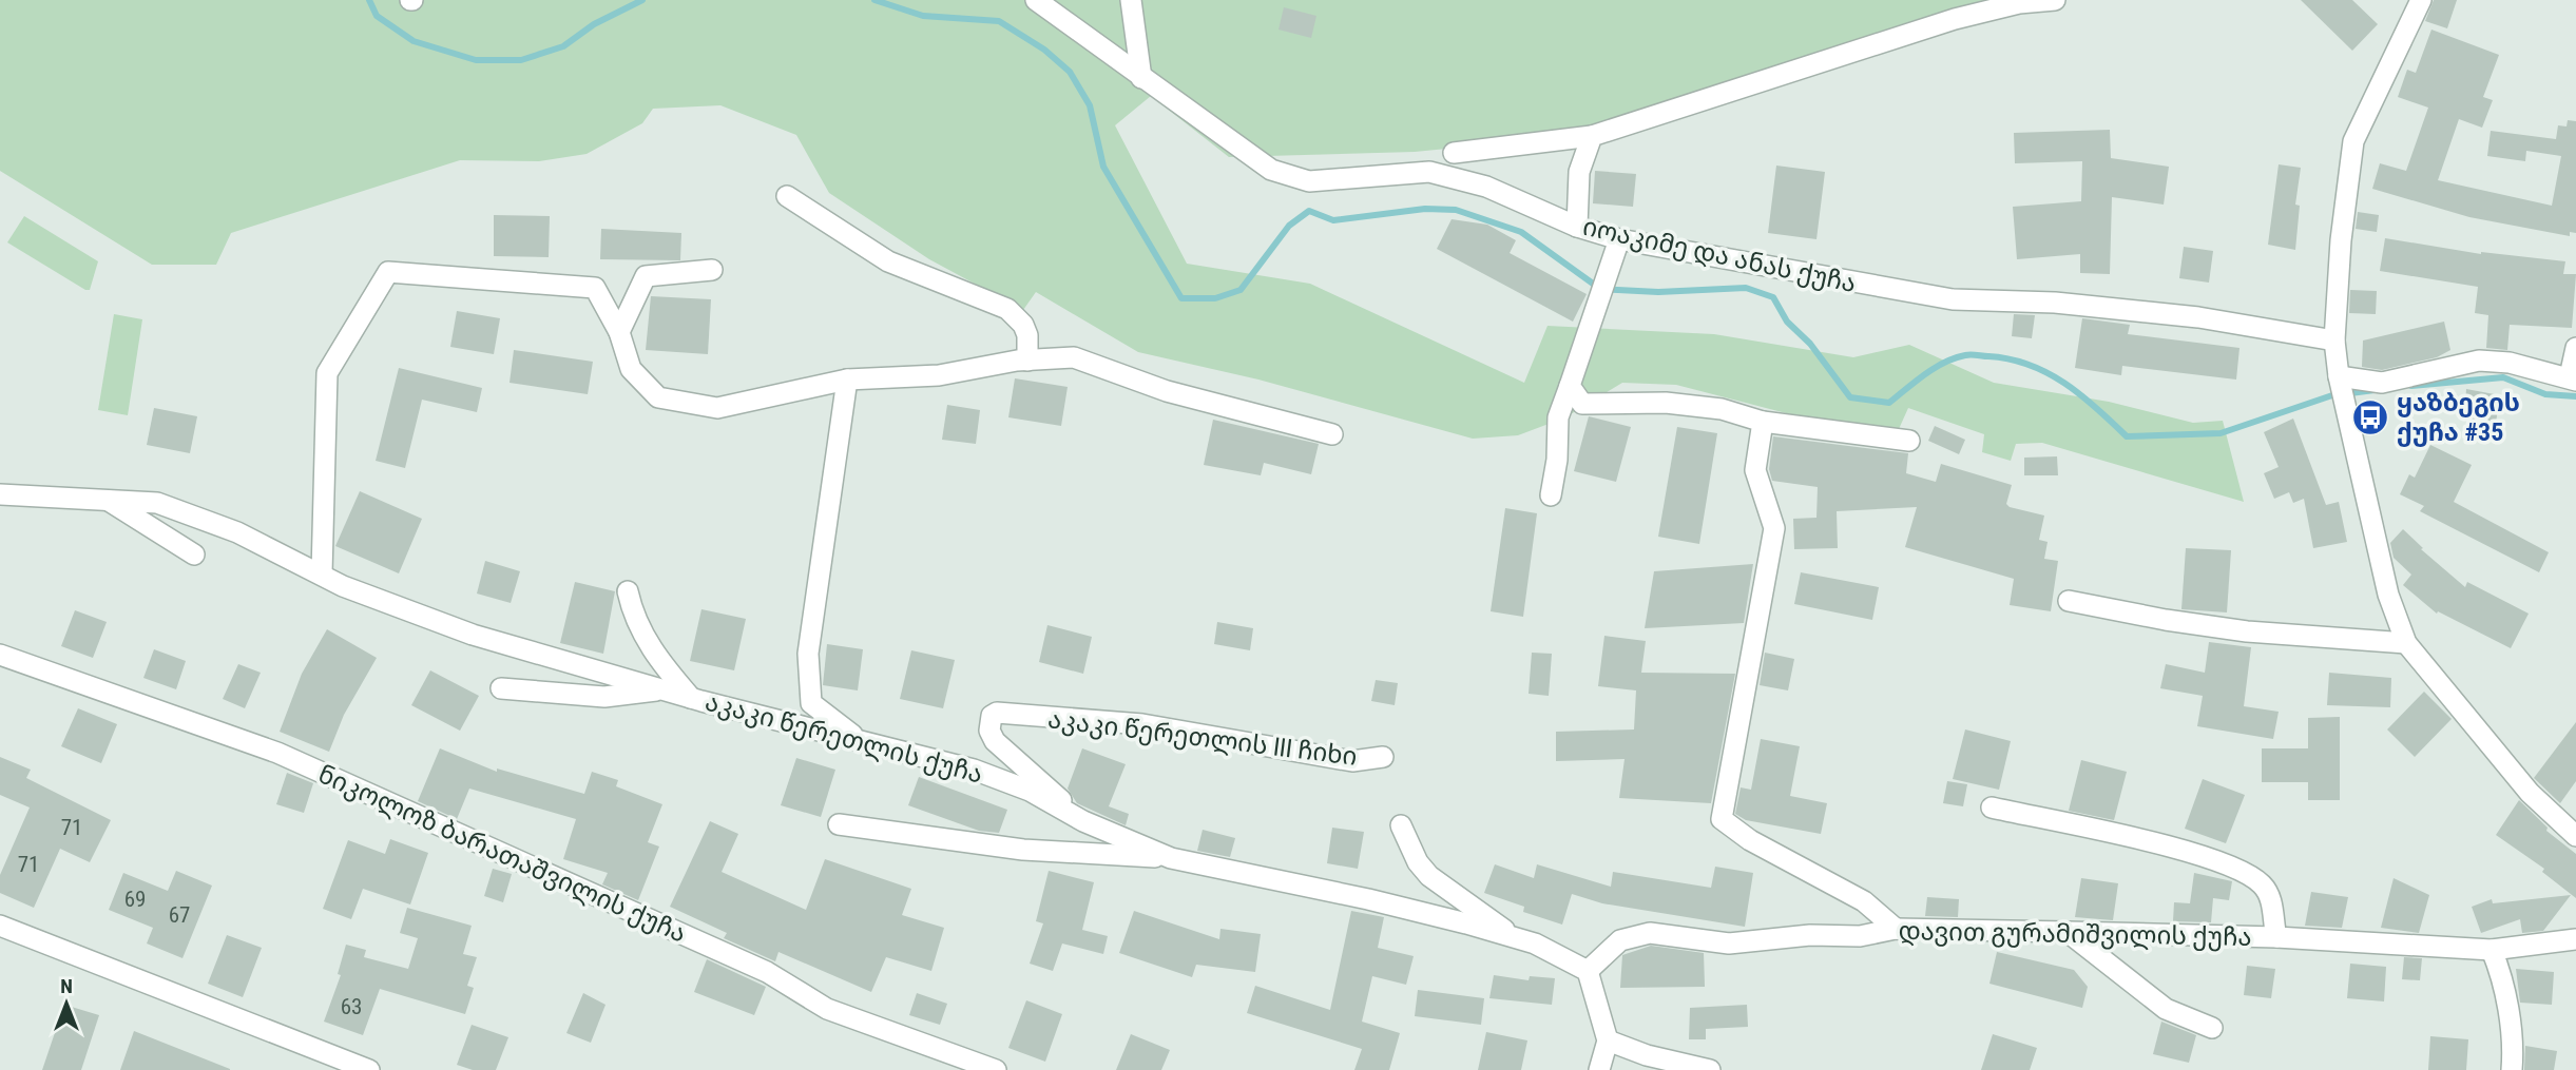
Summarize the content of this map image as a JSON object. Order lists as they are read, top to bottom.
{
  "streets": {
    "street": [
      "იოაკიმე და ანას ქუჩა",
      "აკაკი წერეთლის ქუჩა",
      "აკაკი წერეთლის III ჩიხი",
      "ნიკოლოზ ბარათაშვილის ქუჩა",
      "დავით გურამიშვილის ქუჩა"
    ]
  },
  "crossings": [
    ["აკაკი წერეთლის ქუჩა", "აკაკი წერეთლის III ჩიხი"],
    ["აკაკი წერეთლის ქუჩა", "დავით გურამიშვილის ქუჩა"]
  ],
  "places": {
    "bus stop": ["ყაზბეგის ქუჩა #35"]
  },
  "house_numbers": [
    "71",
    "71",
    "69",
    "67",
    "63"
  ],
  "north": "top"
}
